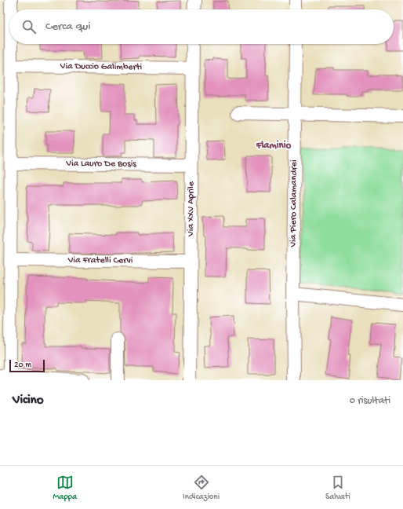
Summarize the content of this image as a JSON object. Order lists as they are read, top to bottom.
{
  "streets": {
    "street": [
      "Via Duccio Galimberti",
      "Via Lauro De Bosis",
      "Via Piero Calamandrei",
      "Via XXV Aprile",
      "Via Fratelli Cervi"
    ]
  },
  "crossings": [
    ["Via Duccio Galimberti", "Via XXV Aprile"],
    ["Via Lauro De Bosis", "Via XXV Aprile"],
    ["Via XXV Aprile", "Via Fratelli Cervi"]
  ],
  "districts": ["Flaminio"],
  "scale_bar": "20 m",
  "page": {
    "search": "Cerca qui",
    "scale": "20 m",
    "heading": ["Vicino", "0 risultati"],
    "nav": ["Mappa", "Indicazioni", "Salvati"]
  }
}
